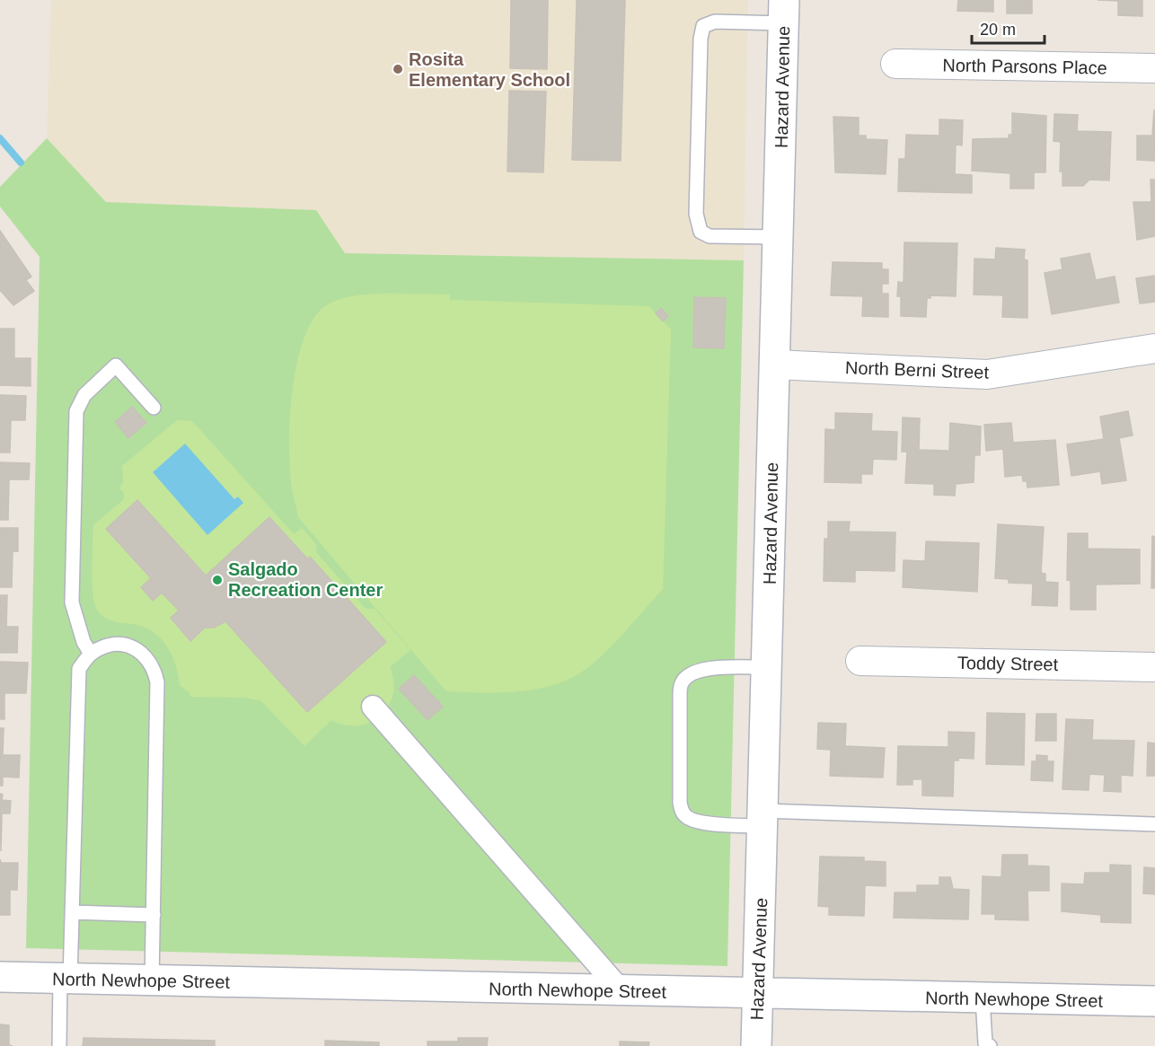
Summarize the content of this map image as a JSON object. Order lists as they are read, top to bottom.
{
  "streets": {
    "street": [
      "North Parsons Place",
      "Hazard Avenue",
      "North Berni Street",
      "Toddy Street",
      "North Newhope Street"
    ]
  },
  "crossings": [
    ["Hazard Avenue", "North Berni Street"],
    ["Hazard Avenue", "North Newhope Street"]
  ],
  "places": ["Rosita Elementary School", "Salgado Recreation Center"],
  "scale_bar": "20 m"
}
